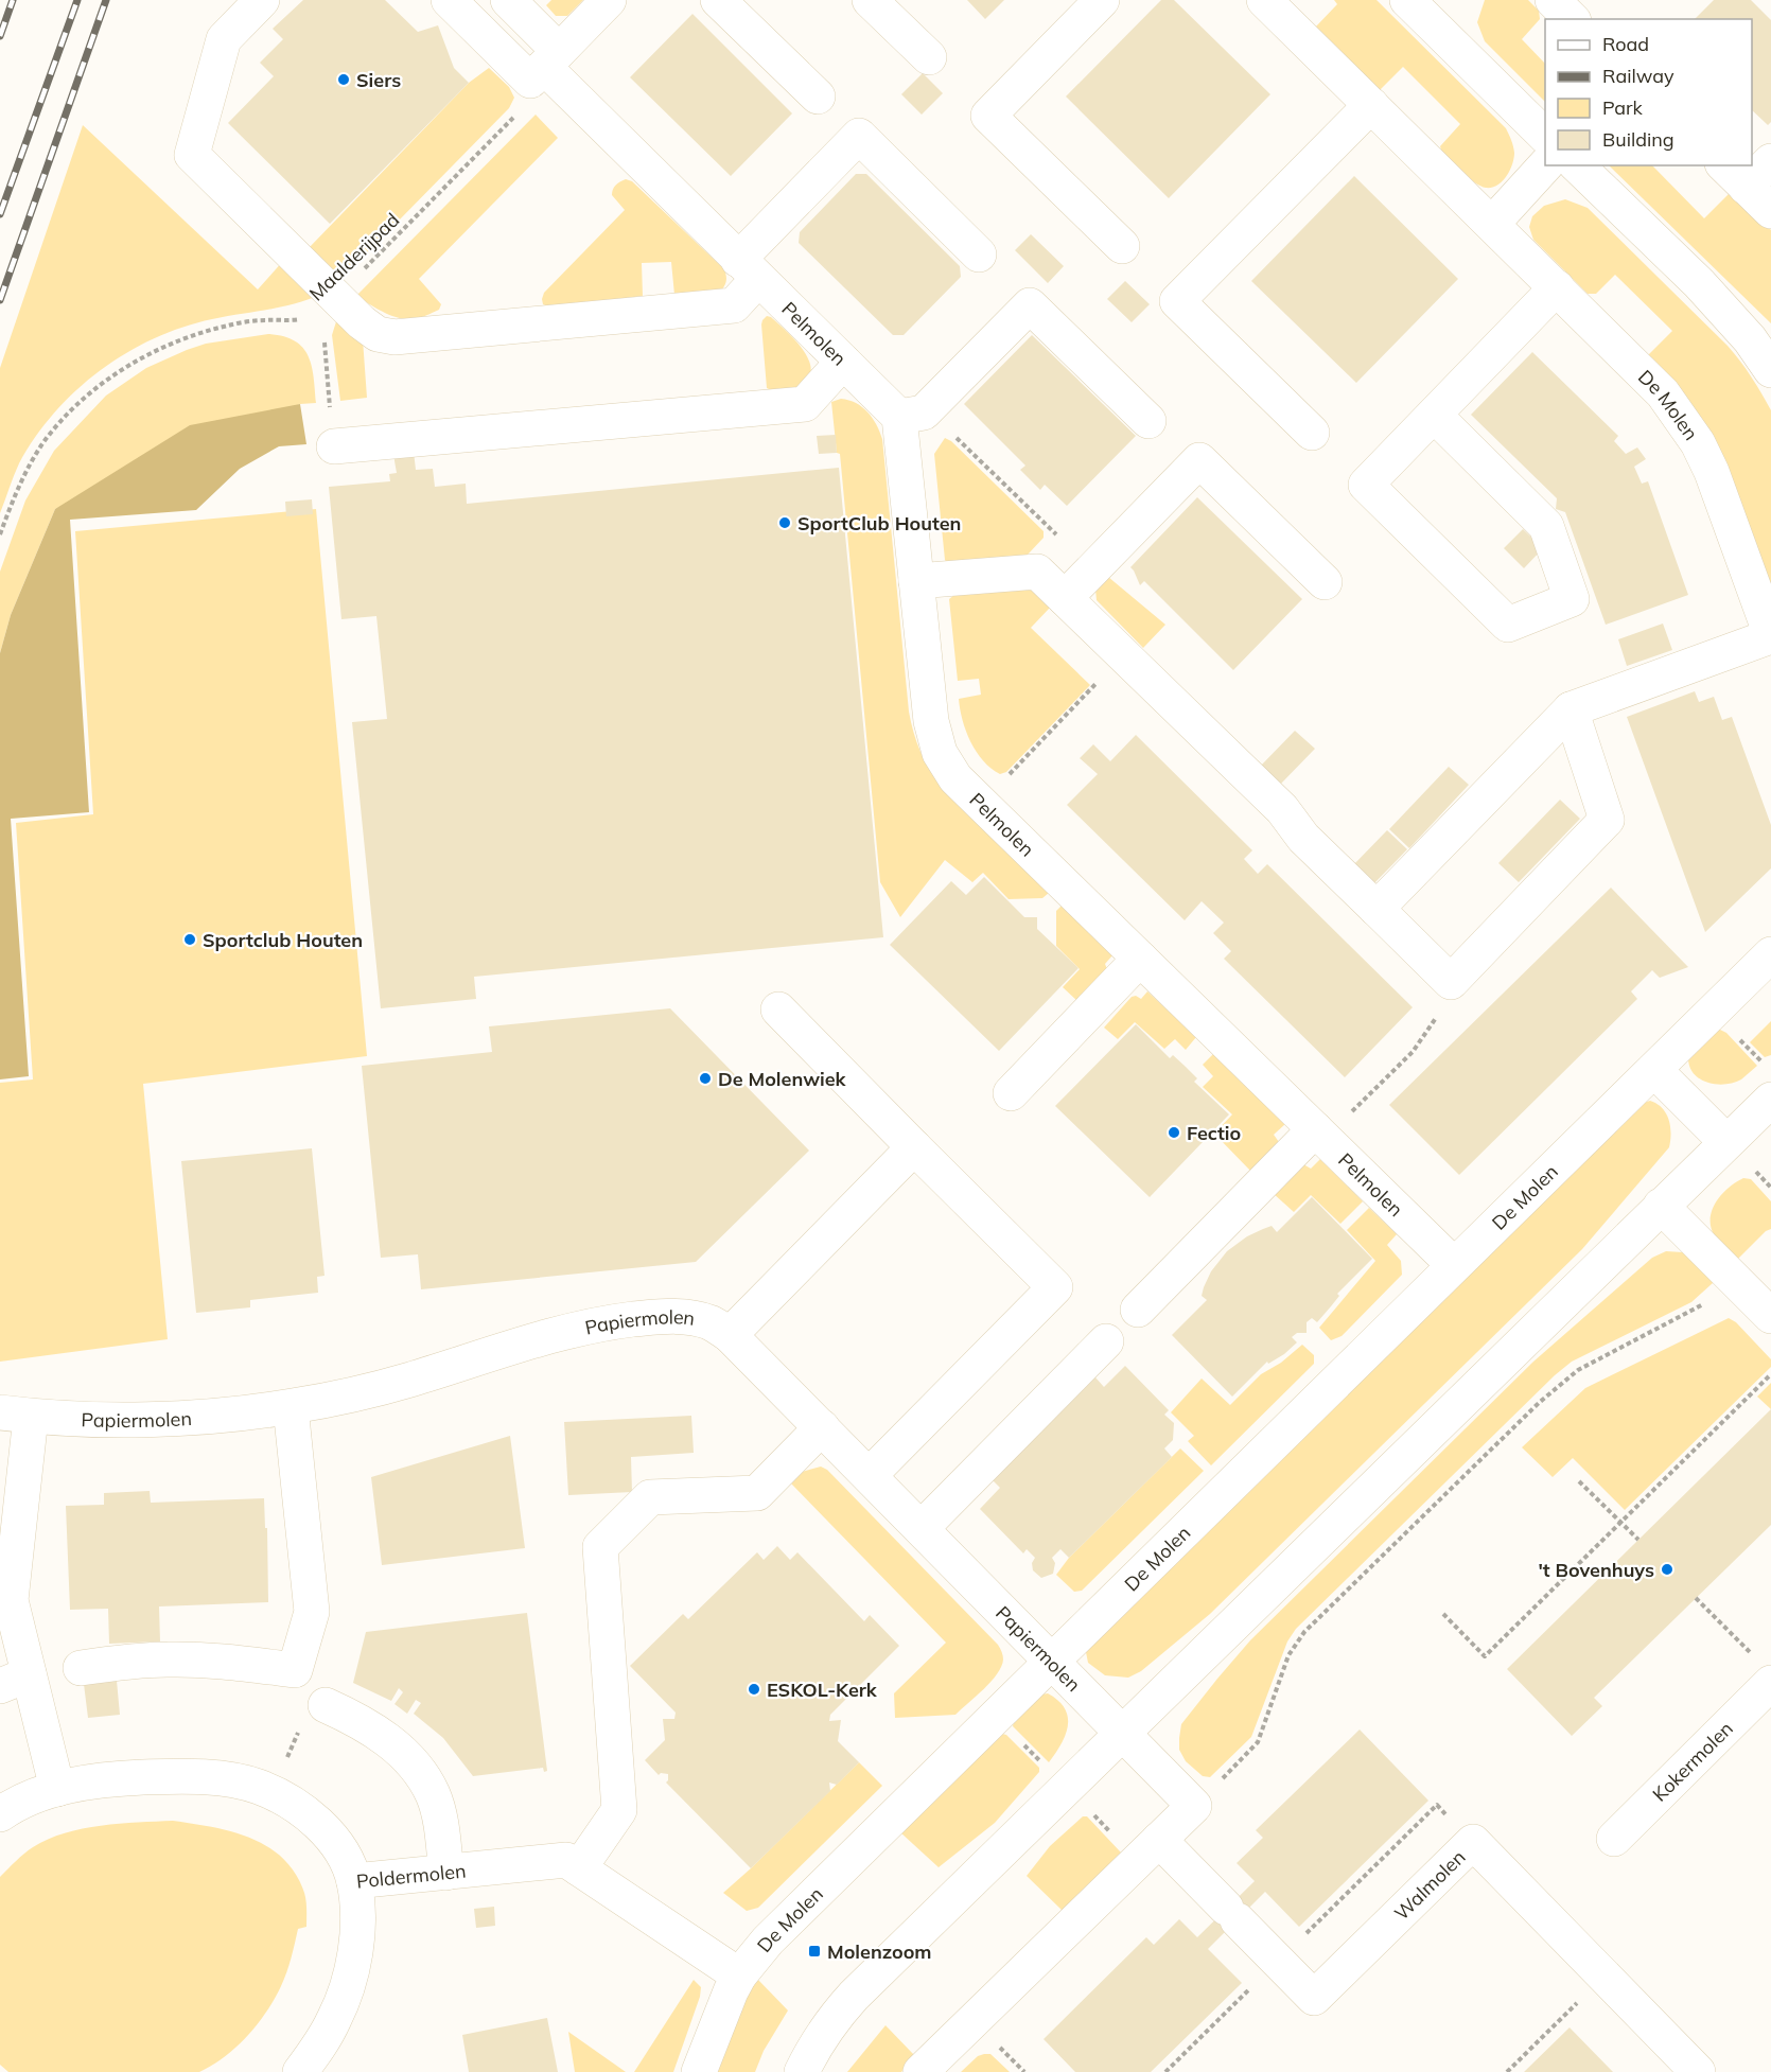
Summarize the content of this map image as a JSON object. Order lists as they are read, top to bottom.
{
  "streets": {
    "street": [
      "Pelmolen",
      "De Molen",
      "Papiermolen",
      "Kokermolen",
      "Poldermolen",
      "Walmolen"
    ],
    "path": ["Maalderijpad"]
  },
  "crossings": [
    ["Maalderijpad", "Pelmolen"],
    ["Pelmolen", "De Molen"],
    ["De Molen", "Papiermolen"],
    ["De Molen", "Poldermolen"]
  ],
  "places": {
    "other": [
      "Siers",
      "SportClub Houten",
      "Sportclub Houten",
      "De Molenwiek",
      "Fectio",
      "'t Bovenhuys",
      "ESKOL-Kerk"
    ],
    "transit": ["Molenzoom"]
  },
  "legend": [
    "Road",
    "Railway",
    "Park",
    "Building"
  ]
}
